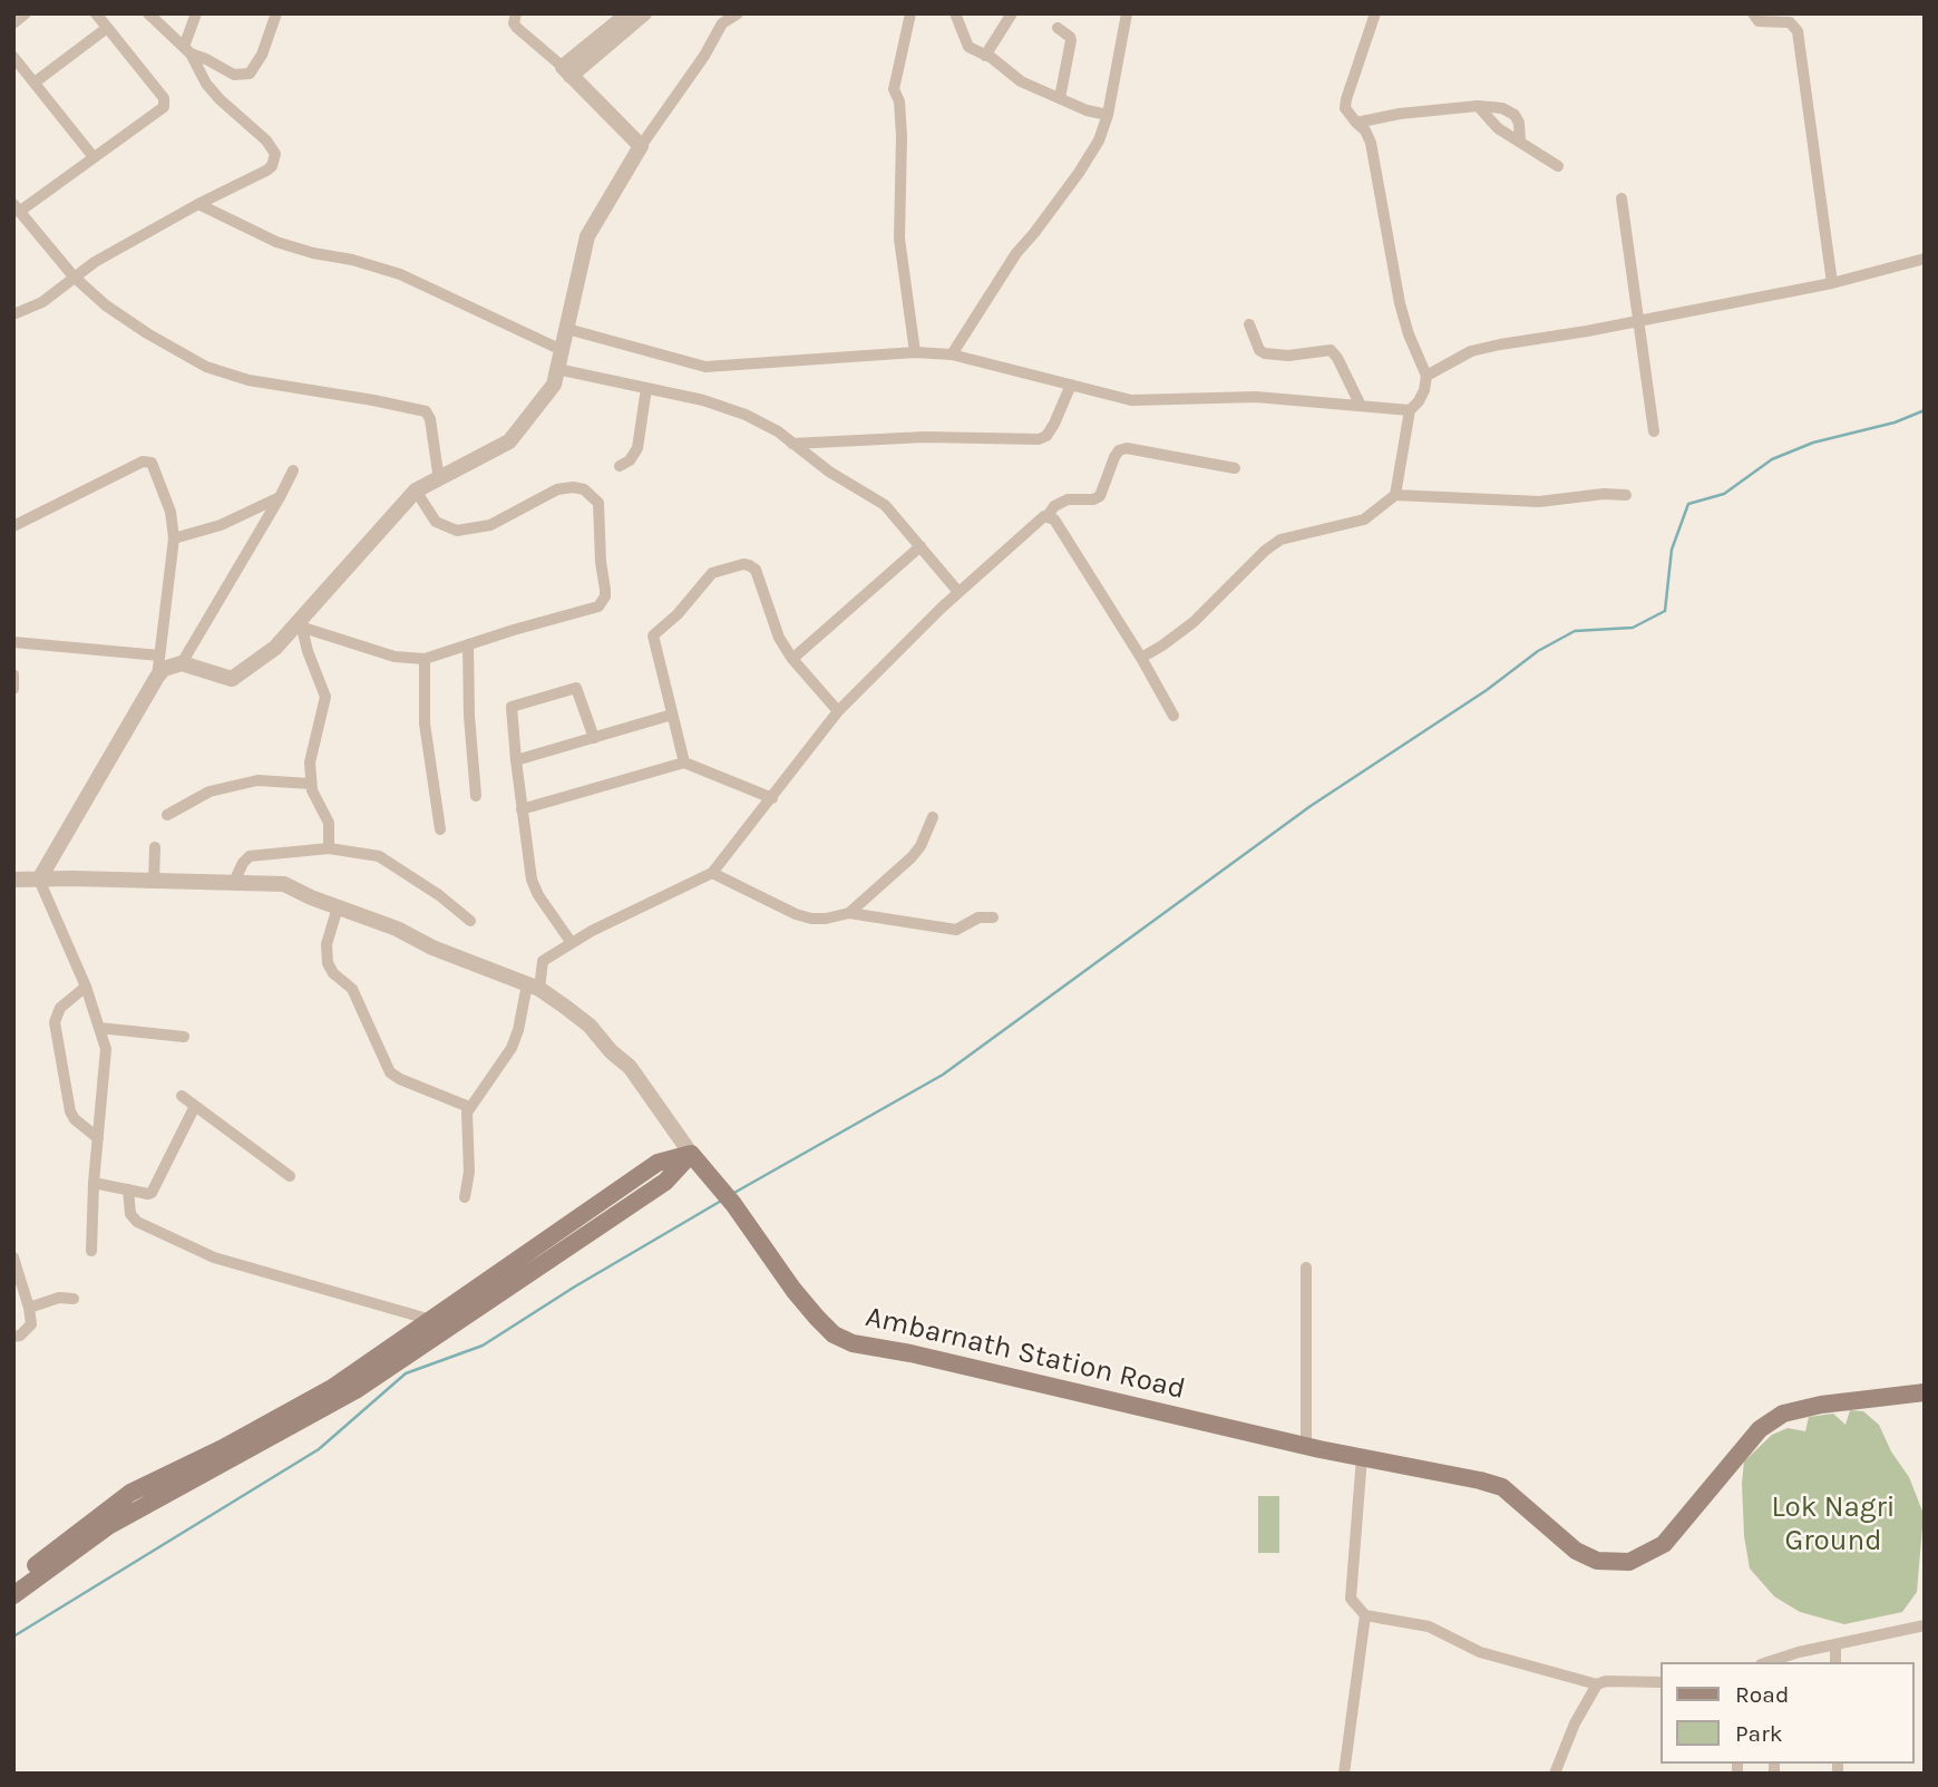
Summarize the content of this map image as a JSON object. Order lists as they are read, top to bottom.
{
  "streets": {
    "main road": ["Ambarnath Station Road"]
  },
  "parks": ["Lok Nagri Ground"],
  "legend": ["Road", "Park"]
}
